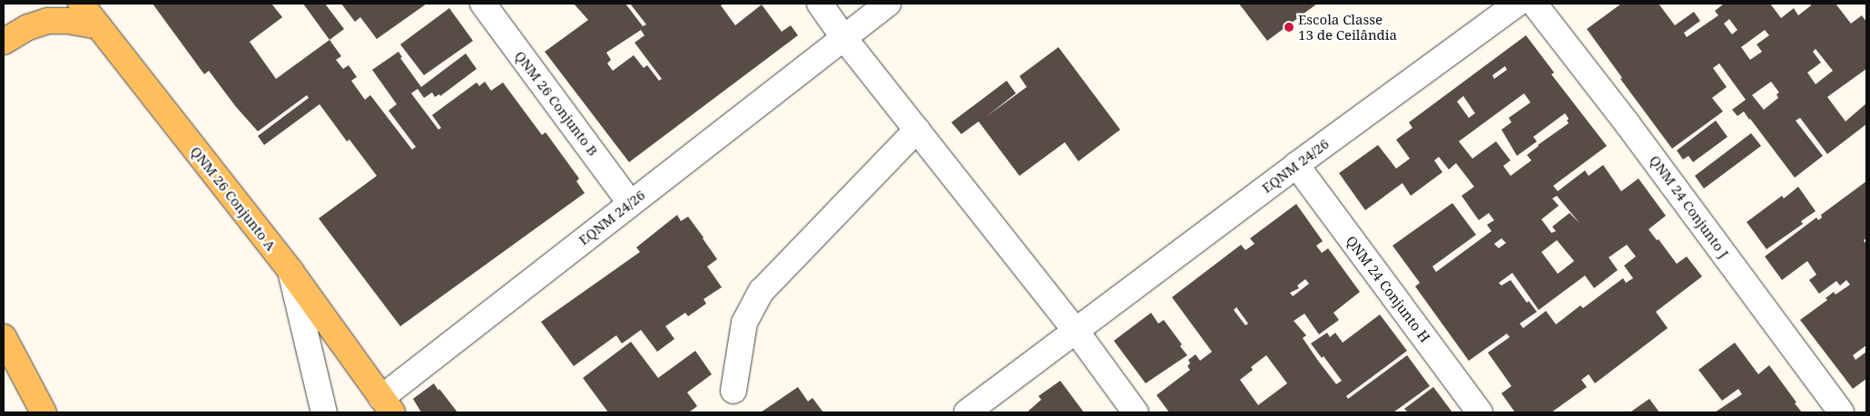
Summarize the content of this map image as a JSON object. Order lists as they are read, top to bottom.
{
  "streets": {
    "main road": ["QNM 26 Conjunto A"],
    "street": [
      "QNM 26 Conjunto B",
      "EQNM 24/26",
      "QNM 24 Conjunto J",
      "QNM 24 Conjunto H"
    ]
  },
  "crossings": [
    ["QNM 26 Conjunto B", "EQNM 24/26"],
    ["EQNM 24/26", "QNM 26 Conjunto A"],
    ["EQNM 24/26", "QNM 24 Conjunto H"]
  ],
  "places": ["Escola Classe 13 de Ceilândia"]
}
